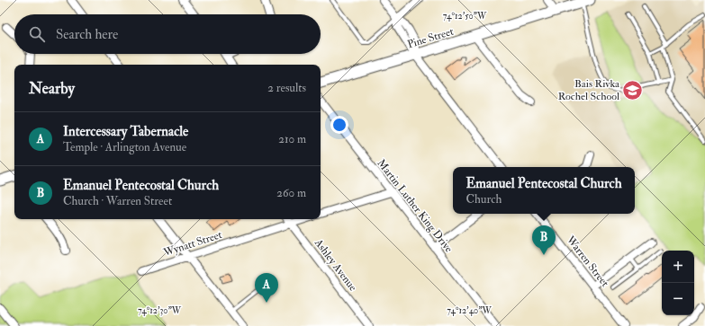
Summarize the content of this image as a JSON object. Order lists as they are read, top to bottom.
{
  "streets": {
    "street": [
      "Pine Street",
      "Martin Luther King Drive",
      "Wynatt Street",
      "Warren Street",
      "Ashley Avenue"
    ]
  },
  "crossings": [
    ["Wynatt Street", "Ashley Avenue"]
  ],
  "places": {
    "school or university": ["Bais Rivka Rochel School"]
  },
  "page": {
    "search": "Search here",
    "heading": ["Nearby", "2 results"],
    "list": [
      {
        "mark": "A",
        "name": "Intercessary Tabernacle",
        "note": "Temple · Arlington Avenue",
        "value": "210 m"
      },
      {
        "mark": "B",
        "name": "Emanuel Pentecostal Church",
        "note": "Church · Warren Street",
        "value": "260 m"
      }
    ],
    "popup": ["Emanuel Pentecostal Church", "Church"],
    "pins": ["B", "A"],
    "map_buttons": ["+", "−"]
  },
  "coordinates": ["74°12'50\"W", "74°12'30\"W", "74°12'40\"W"]
}
